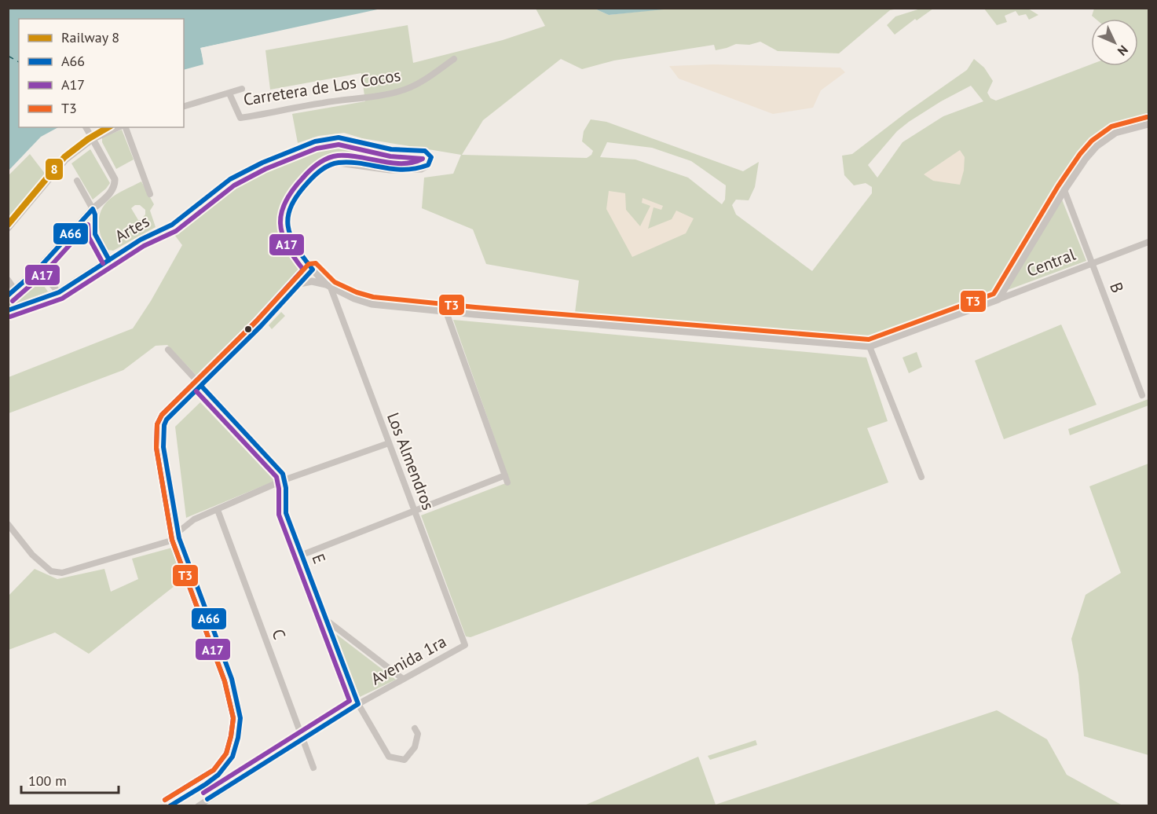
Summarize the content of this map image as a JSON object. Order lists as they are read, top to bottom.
{
  "streets": {
    "main road": ["Artes"],
    "street": [
      "Carretera de Los Cocos",
      "Central",
      "B",
      "Los Almendros",
      "E",
      "C",
      "Avenida 1ra"
    ]
  },
  "crossings": [
    ["Central", "B"],
    ["Central", "Los Almendros"],
    ["Los Almendros", "Avenida 1ra"],
    ["E", "Avenida 1ra"],
    ["C", "Avenida 1ra"]
  ],
  "lines": [
    "transit line T3",
    "rail line 8",
    "transit line A66",
    "transit line A17"
  ],
  "legend": [
    "Railway 8",
    "A66",
    "A17",
    "T3"
  ],
  "scale_bar": "100 m",
  "north": "bottom right"
}
